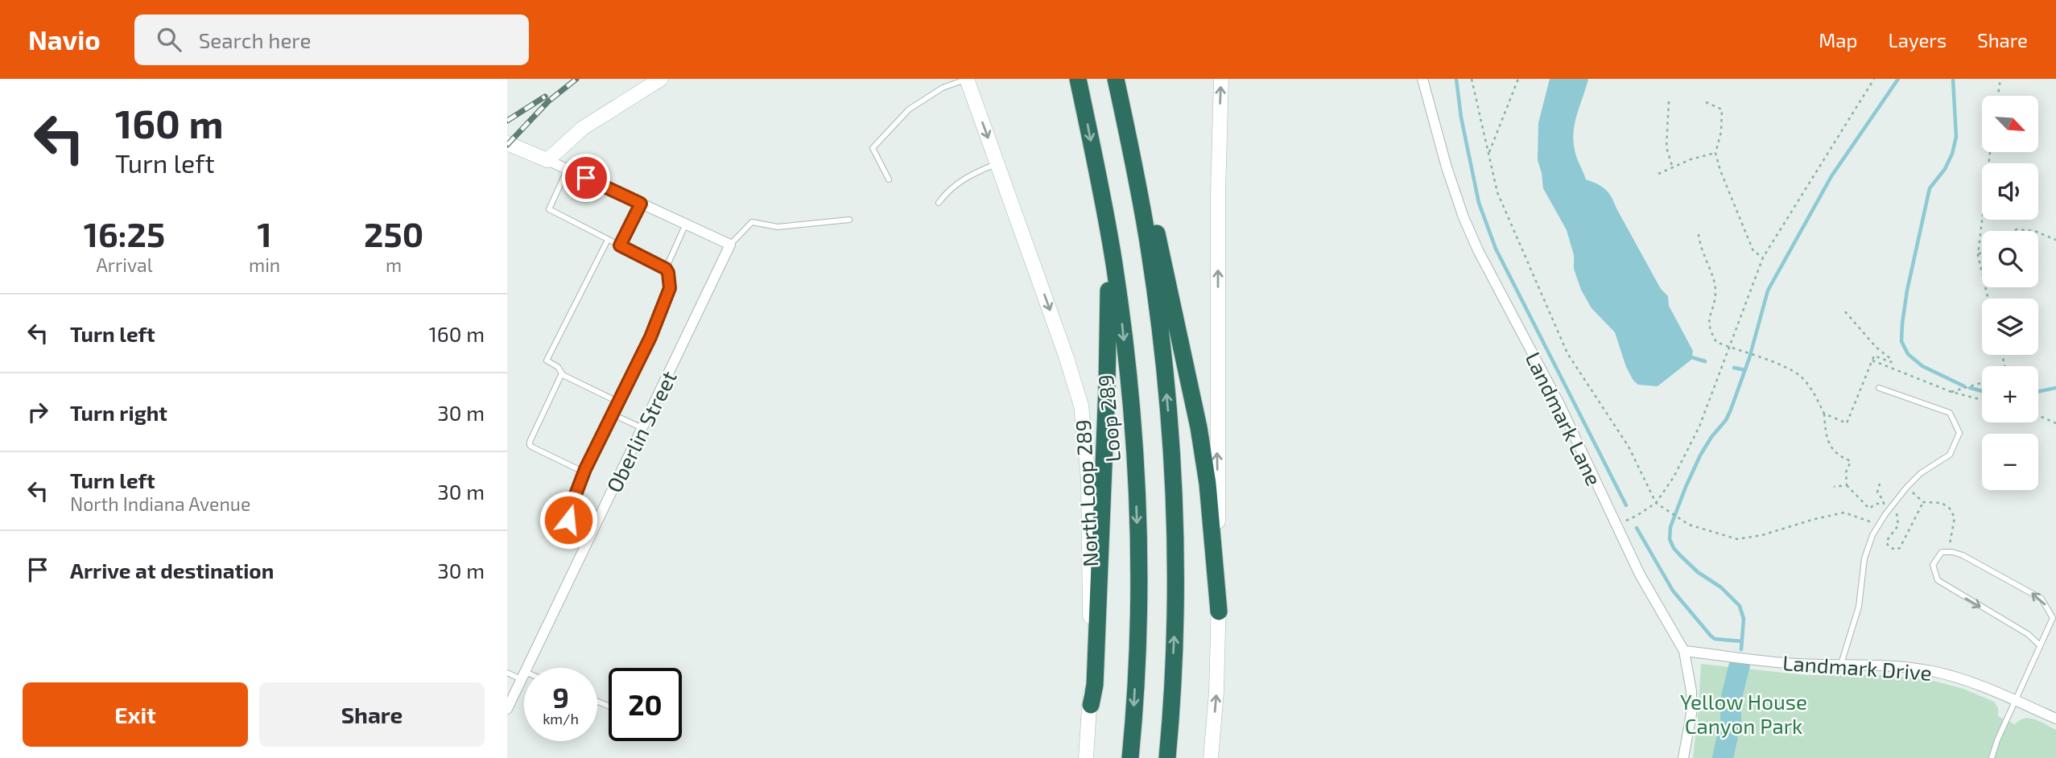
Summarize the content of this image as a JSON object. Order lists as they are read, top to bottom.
{
  "streets": {
    "highway": ["Loop 289"],
    "street": [
      "Landmark Lane",
      "Oberlin Street",
      "North Loop 289",
      "Landmark Drive"
    ]
  },
  "crossings": [
    ["Landmark Lane", "Landmark Drive"]
  ],
  "one_way": ["North Loop 289"],
  "parks": ["Yellow House Canyon Park"],
  "north": "bottom right",
  "page": {
    "header": "Navio",
    "search": "Search here",
    "nav": ["Map", "Layers", "Share"],
    "turn": ["160 m", "Turn left"],
    "map_buttons": ["+", "−"],
    "eta": [
      "16:25",
      "Arrival",
      "1",
      "min",
      "250",
      "m"
    ],
    "list": [
      {
        "name": "Turn left",
        "value": "160 m"
      },
      {
        "name": "Turn right",
        "value": "30 m"
      },
      {
        "name": "Turn left",
        "note": "North Indiana Avenue",
        "value": "30 m"
      },
      {
        "name": "Arrive at destination",
        "value": "30 m"
      }
    ],
    "speed": "9 km/h",
    "limit": "20",
    "buttons": ["Exit", "Share"]
  }
}
